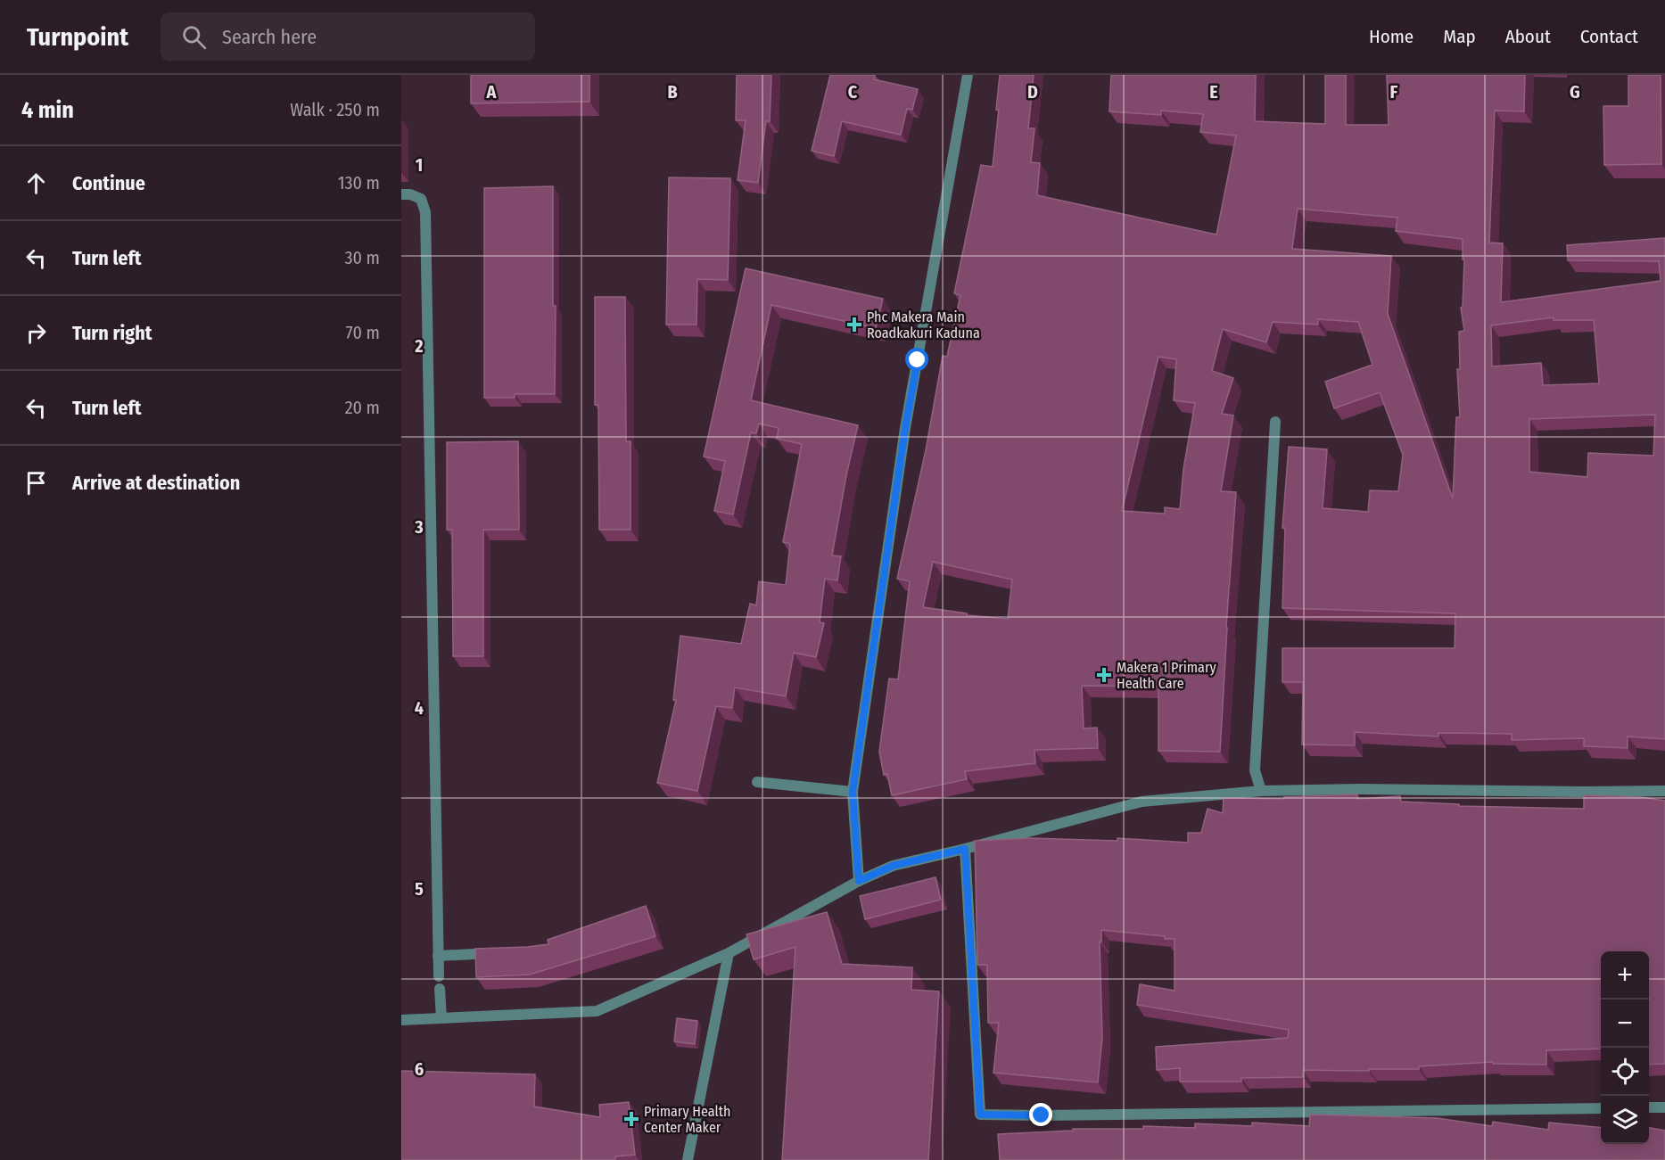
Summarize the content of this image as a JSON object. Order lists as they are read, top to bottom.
{
  "places": {
    "health": ["Phc Makera Main Roadkakuri Kaduna", "Makera 1 Primary Health Care", "Primary Health Center Maker"]
  },
  "page": {
    "header": "Turnpoint",
    "search": "Search here",
    "nav": [
      "Home",
      "Map",
      "About",
      "Contact"
    ],
    "heading": ["4 min", "Walk · 250 m"],
    "list": [
      ["Continue", "130 m"],
      ["Turn left", "30 m"],
      ["Turn right", "70 m"],
      ["Turn left", "20 m"],
      "Arrive at destination"
    ],
    "map_buttons": ["+", "−"]
  },
  "grid": {
    "columns": [
      "A",
      "B",
      "C",
      "D",
      "E",
      "F",
      "G"
    ],
    "rows": [
      "1",
      "2",
      "3",
      "4",
      "5",
      "6"
    ]
  }
}
